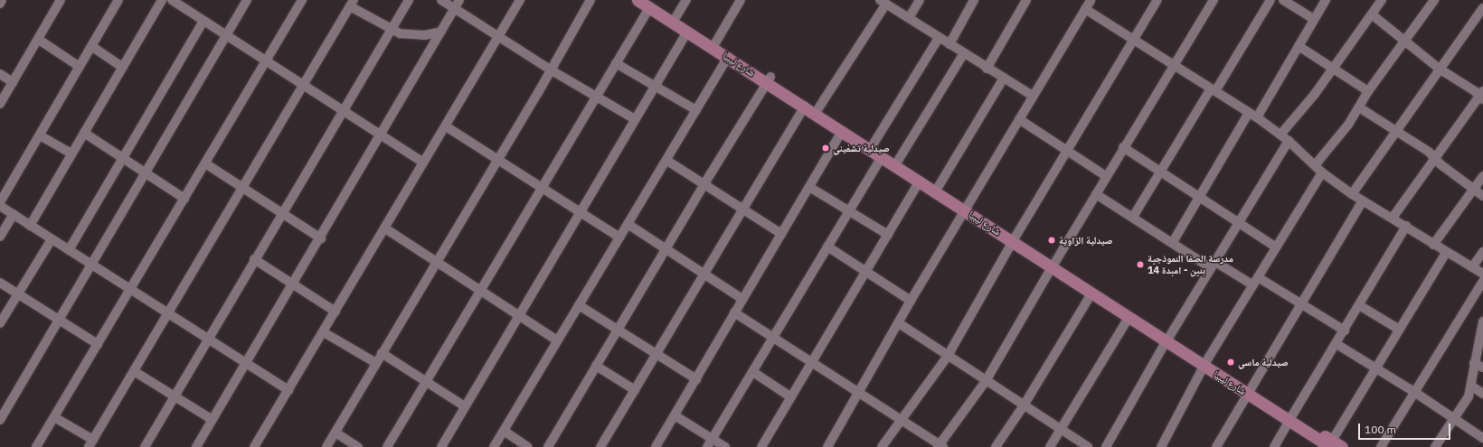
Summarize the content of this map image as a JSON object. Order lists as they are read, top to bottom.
{
  "streets": {
    "main road": ["شارع ليبيا"]
  },
  "places": [
    "صيدلية تشفيني",
    "صيدلية الزاوية",
    "مدرسة الصفا النموذجية بنين - امبدة 14",
    "صيدلية ماسي"
  ],
  "scale_bar": "100 m"
}
